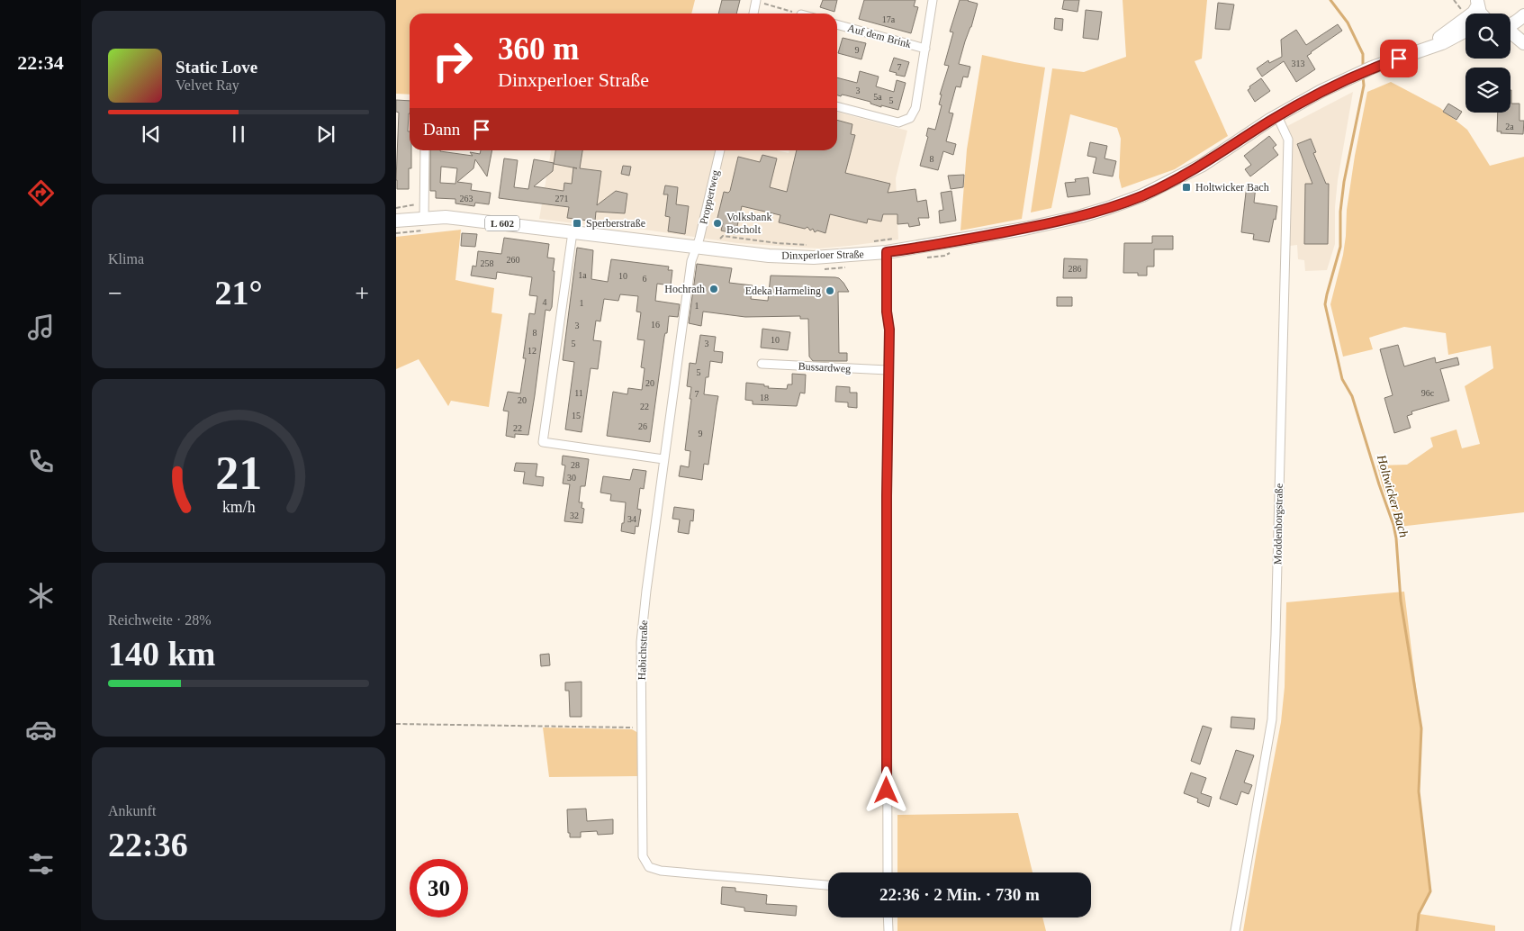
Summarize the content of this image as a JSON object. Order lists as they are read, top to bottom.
{
  "streets": {
    "main road": ["L 602", "Dinxperloer Straße"],
    "street": [
      "Auf dem Brink",
      "Proppertweg",
      "Bussardweg",
      "Moddenborgstraße",
      "Habichtstraße"
    ]
  },
  "crossings": [
    ["Proppertweg", "Dinxperloer Straße"],
    ["Proppertweg", "Habichtstraße"],
    ["L 602", "Dinxperloer Straße"],
    ["Dinxperloer Straße", "Moddenborgstraße"],
    ["Dinxperloer Straße", "Habichtstraße"]
  ],
  "water": ["Holtwicker Bach"],
  "places": {
    "transit": ["Holtwicker Bach", "Sperberstraße"],
    "other": ["Volksbank Bocholt", "Hochrath", "Edeka Harmeling"]
  },
  "house_numbers": [
    "17a",
    "9",
    "313",
    "7",
    "3",
    "5a",
    "5",
    "2a",
    "8",
    "263",
    "271",
    "260",
    "258",
    "286",
    "1a",
    "10",
    "6",
    "4",
    "1",
    "1",
    "16",
    "3",
    "8",
    "10",
    "5",
    "3",
    "12",
    "5",
    "20",
    "11",
    "96c",
    "7",
    "18",
    "20",
    "22",
    "15",
    "26",
    "22",
    "9",
    "28",
    "30",
    "32",
    "34"
  ],
  "page": {
    "tabs": "22:34",
    "turn": ["360 m", "Dinxperloer Straße"],
    "song": ["Static Love", "Velvet Ray"],
    "then": "Dann",
    "tile": [
      "Klima",
      ["Reichweite · 28%", "140 km"],
      ["Ankunft", "22:36"]
    ],
    "heat": ["−", "21°", "+"],
    "limit": "30",
    "trip": "22:36 · 2 Min. · 730 m",
    "gauge": ["21", "km/h"]
  }
}
